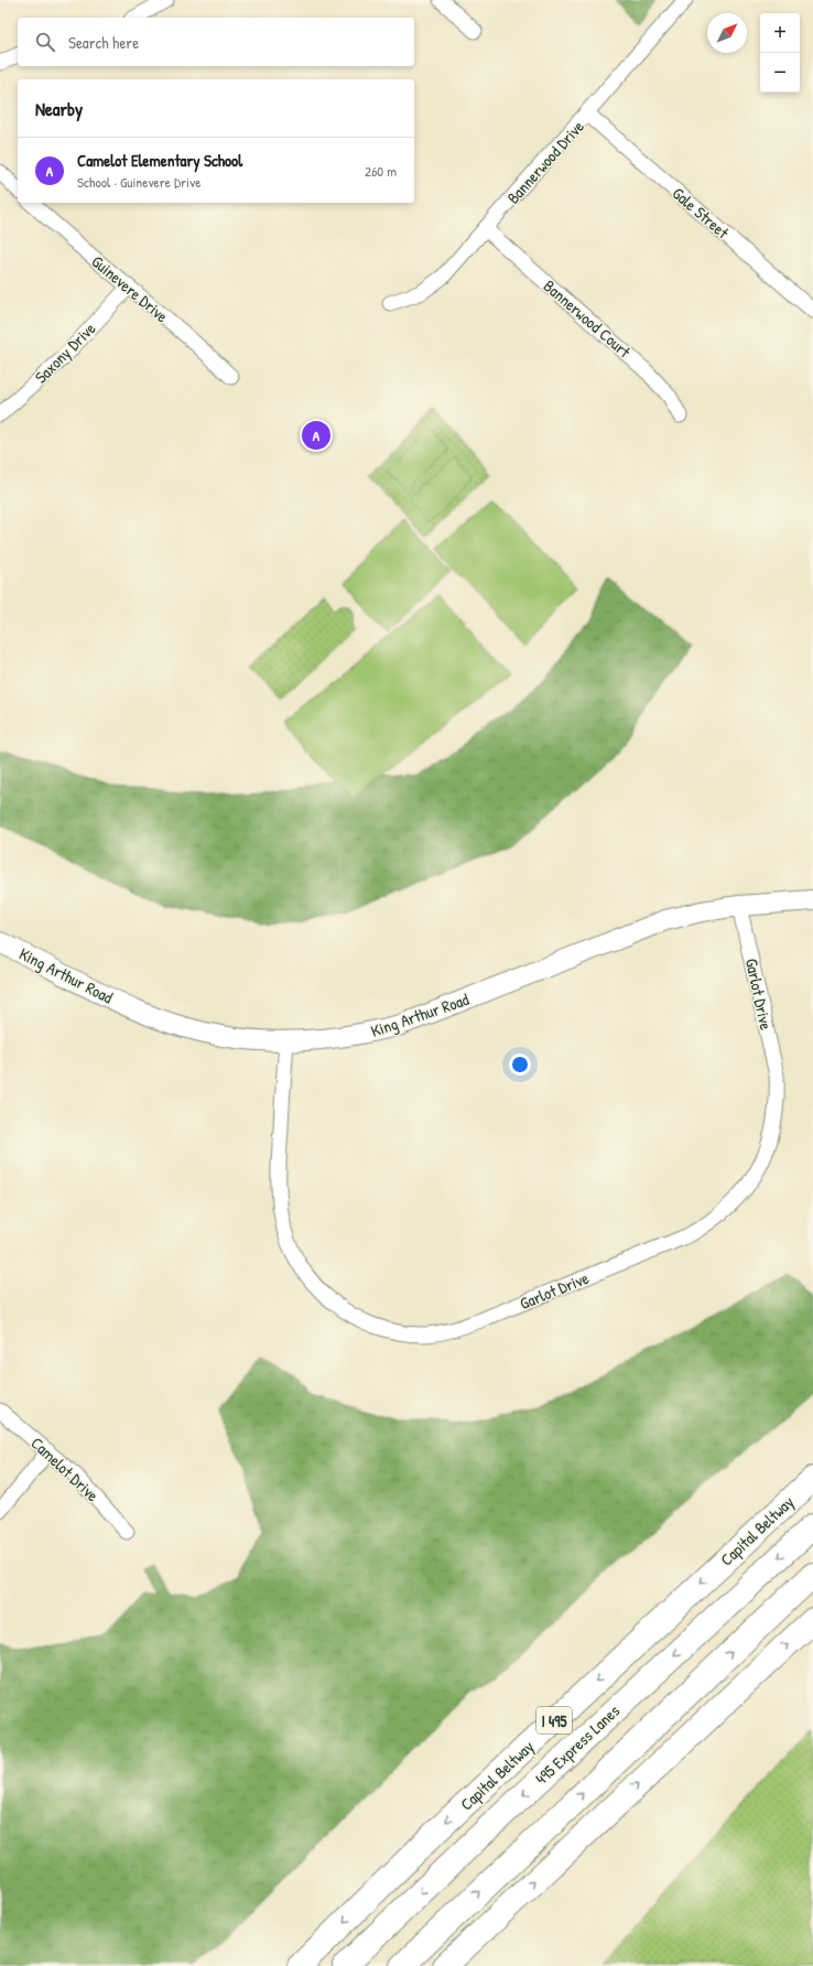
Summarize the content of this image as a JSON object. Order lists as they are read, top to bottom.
{
  "streets": {
    "highway": ["Capital Beltway", "I 495", "495 Express Lanes"],
    "street": [
      "Bannerwood Drive",
      "Gale Street",
      "Guinevere Drive",
      "Bannerwood Court",
      "Saxony Drive",
      "King Arthur Road",
      "Garlot Drive",
      "Camelot Drive"
    ]
  },
  "crossings": [
    ["Bannerwood Drive", "Gale Street"],
    ["Bannerwood Drive", "Bannerwood Court"],
    ["Guinevere Drive", "Saxony Drive"],
    ["King Arthur Road", "Garlot Drive"]
  ],
  "north": "top right",
  "page": {
    "map_buttons": ["+", "−"],
    "search": "Search here",
    "heading": "Nearby",
    "list": [
      {
        "mark": "A",
        "name": "Camelot Elementary School",
        "note": "School · Guinevere Drive",
        "value": "260 m"
      }
    ],
    "pins": "A"
  }
}
